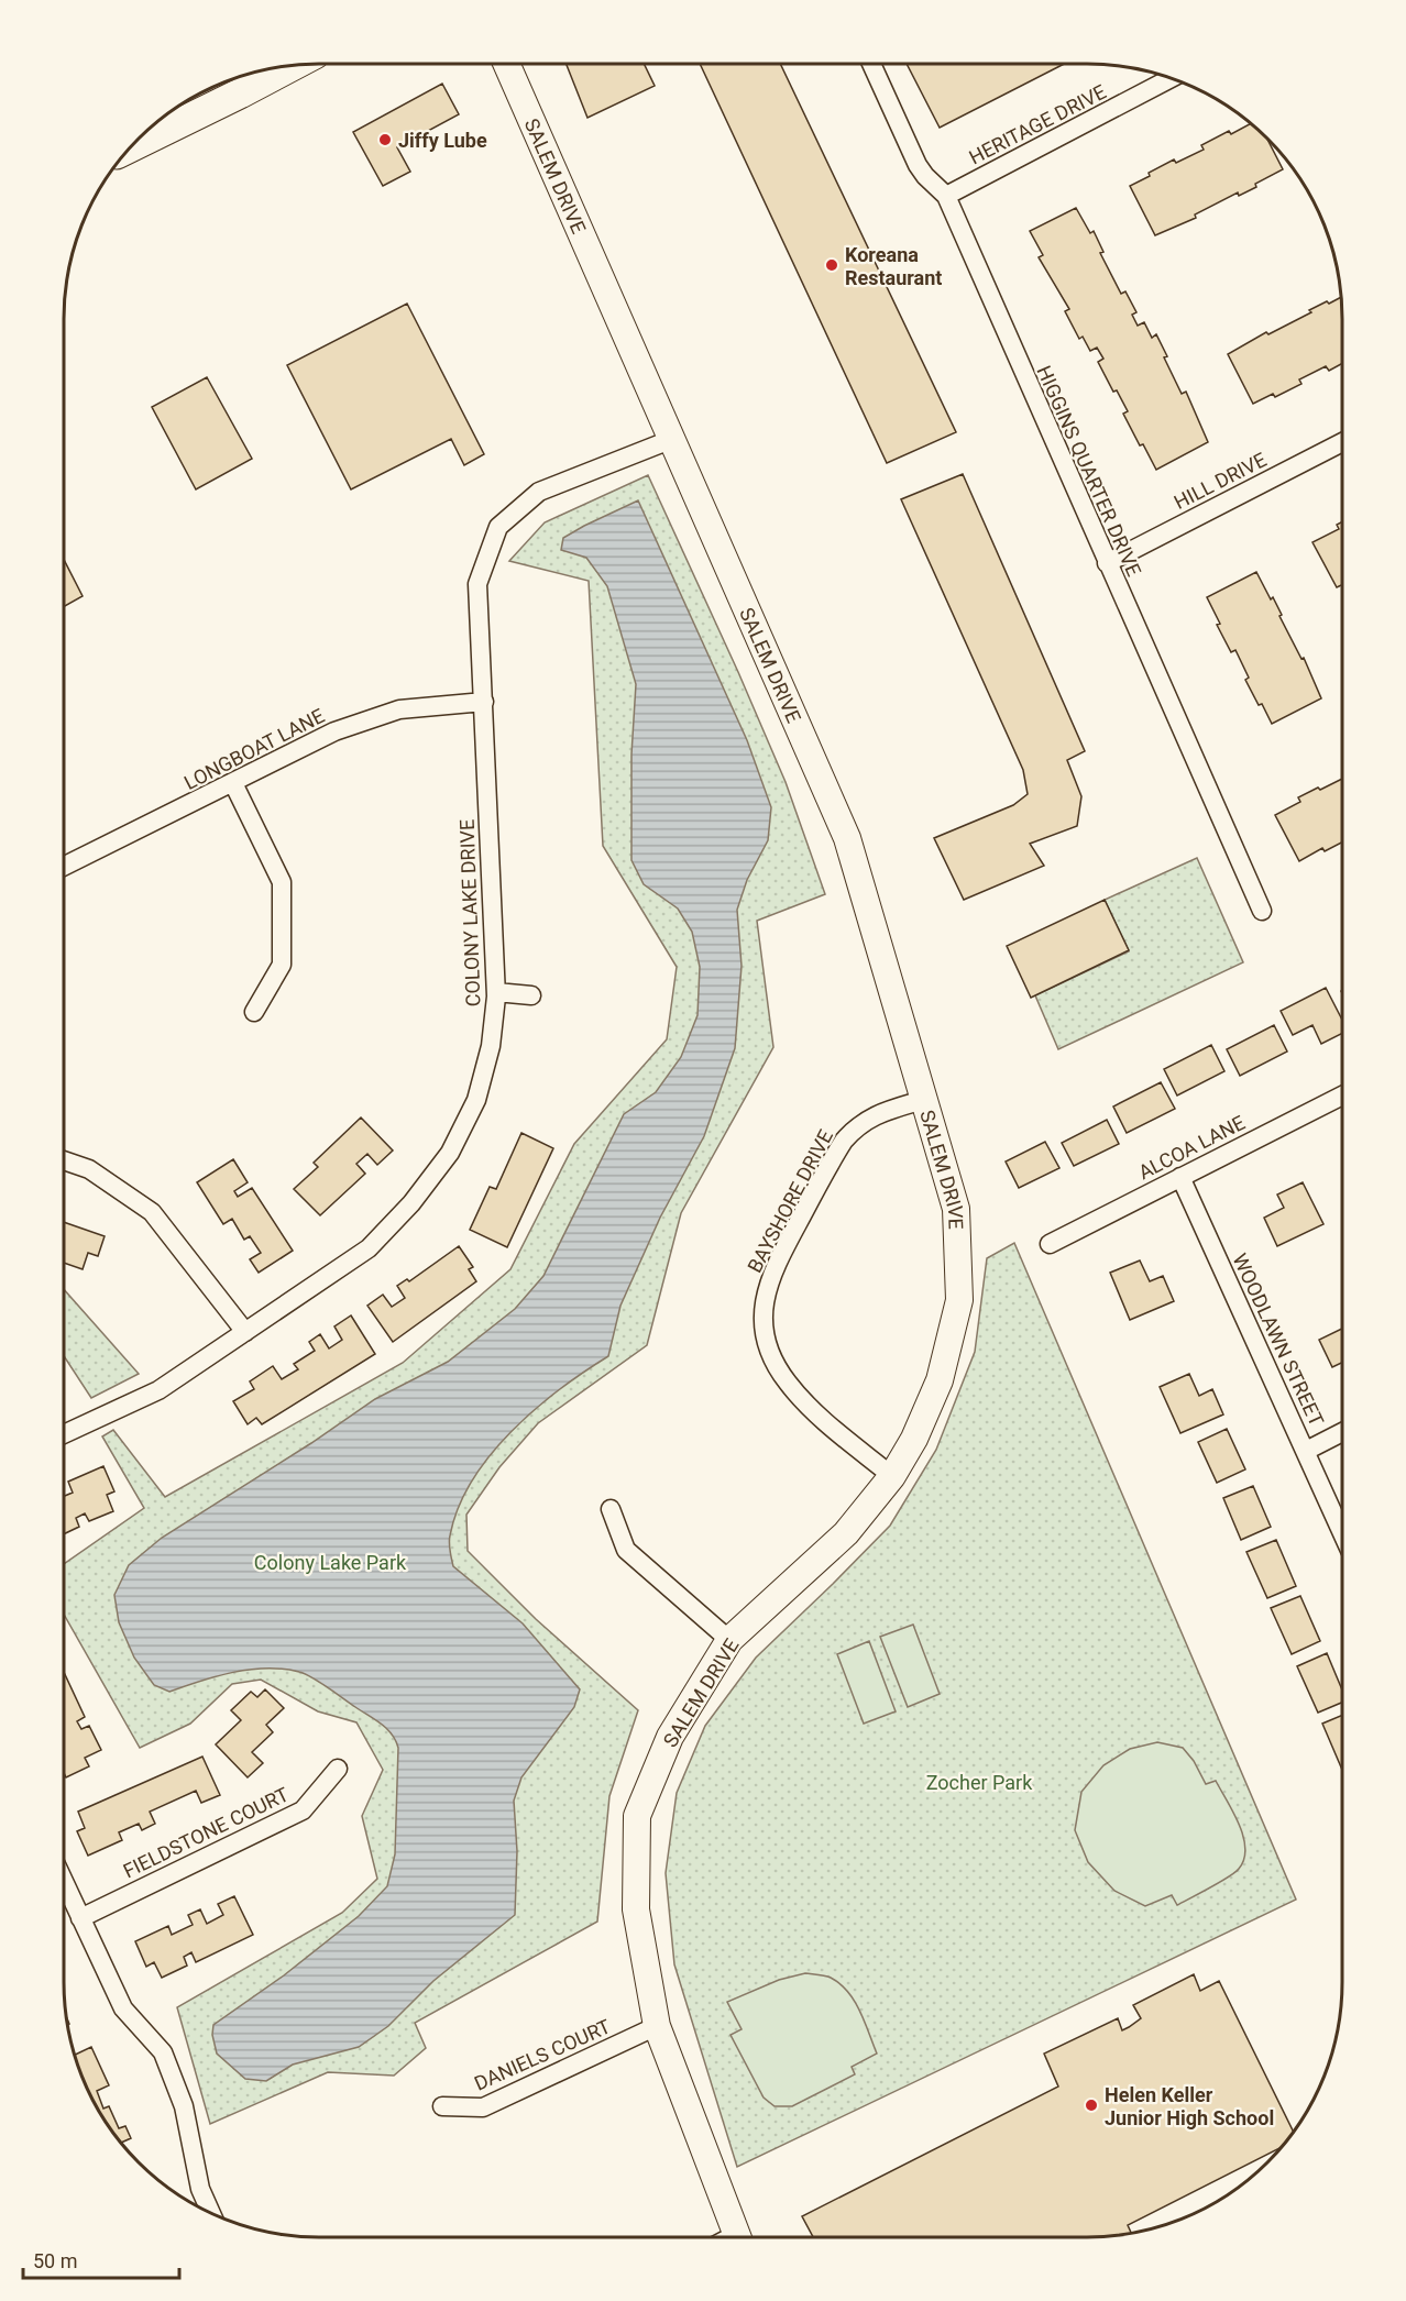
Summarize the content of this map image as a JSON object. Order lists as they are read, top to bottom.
{
  "streets": {
    "street": [
      "HERITAGE DRIVE",
      "SALEM DRIVE",
      "HIGGINS QUARTER DRIVE",
      "HILL DRIVE",
      "LONGBOAT LANE",
      "COLONY LAKE DRIVE",
      "ALCOA LANE",
      "BAYSHORE DRIVE",
      "WOODLAWN STREET",
      "FIELDSTONE COURT",
      "DANIELS COURT"
    ]
  },
  "crossings": [
    ["HERITAGE DRIVE", "HIGGINS QUARTER DRIVE"],
    ["SALEM DRIVE", "COLONY LAKE DRIVE"],
    ["SALEM DRIVE", "BAYSHORE DRIVE"],
    ["SALEM DRIVE", "DANIELS COURT"],
    ["HIGGINS QUARTER DRIVE", "HILL DRIVE"],
    ["LONGBOAT LANE", "COLONY LAKE DRIVE"],
    ["ALCOA LANE", "WOODLAWN STREET"]
  ],
  "parks": ["Colony Lake Park", "Zocher Park"],
  "places": ["Jiffy Lube", "Koreana Restaurant", "Helen Keller Junior High School"],
  "scale_bar": "50 m"
}
